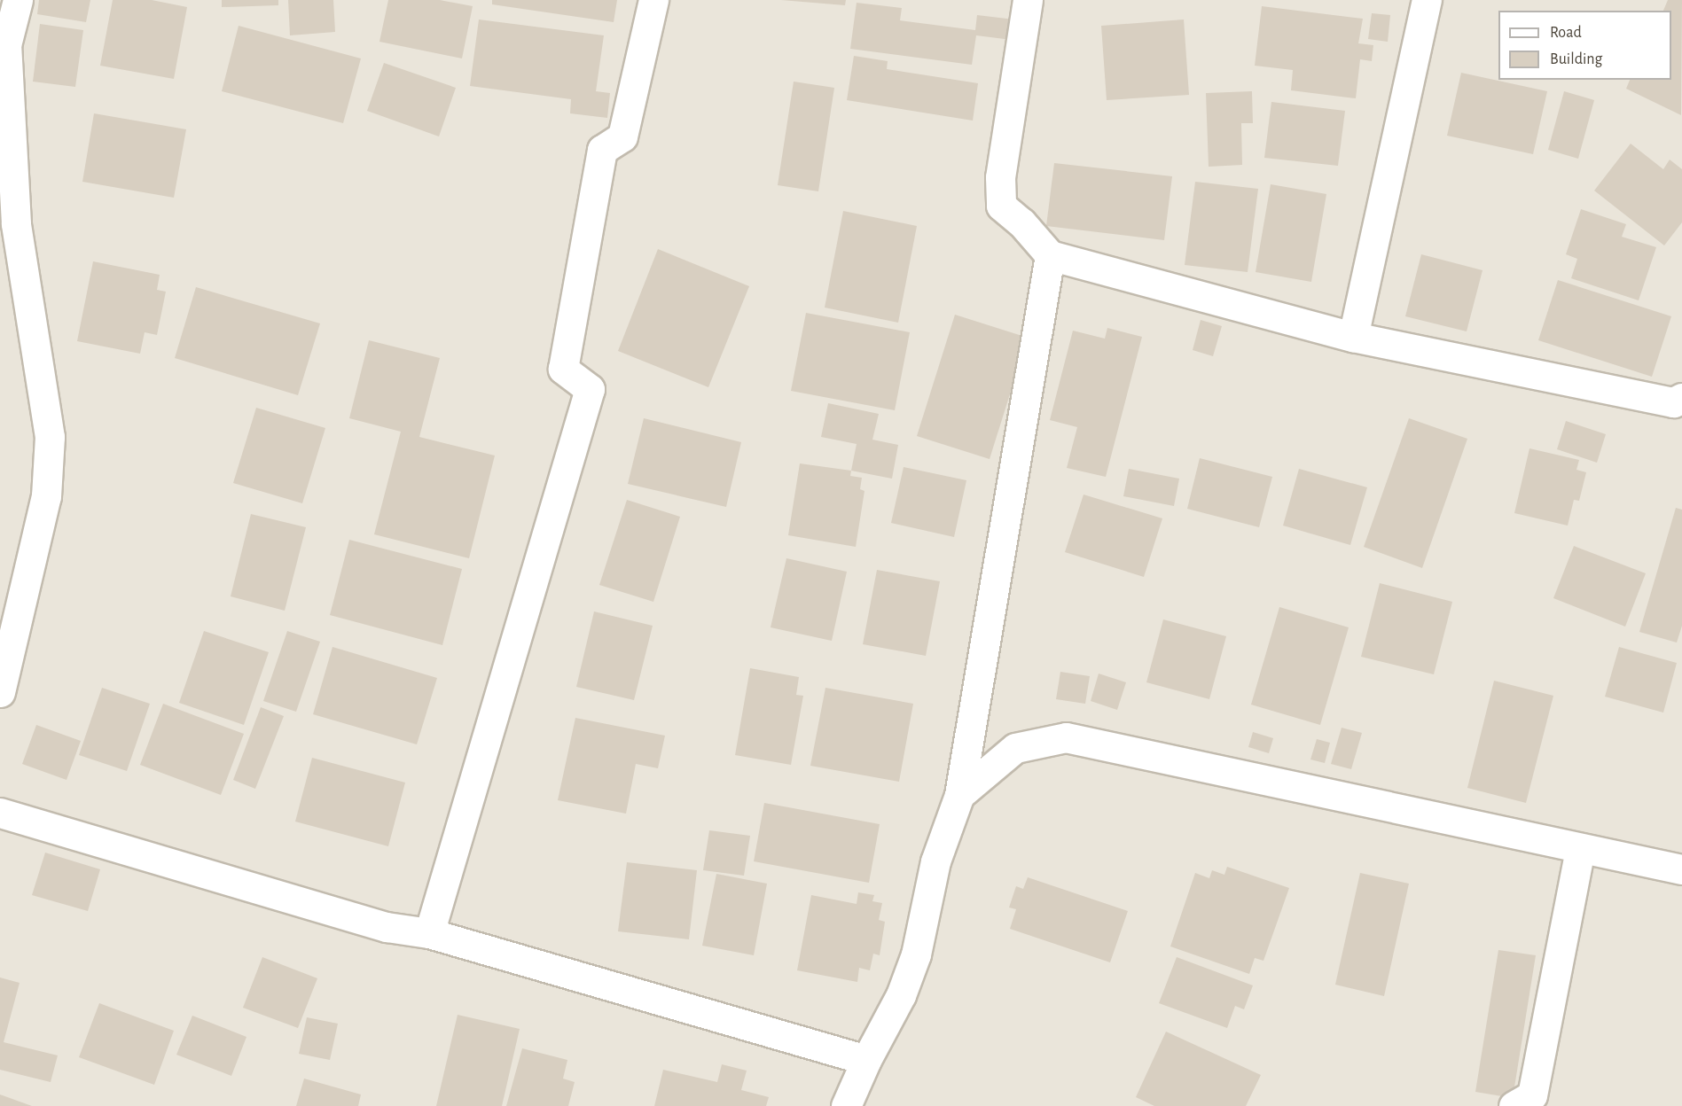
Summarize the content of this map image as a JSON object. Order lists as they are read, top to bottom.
{
  "legend": ["Road", "Building"]
}
